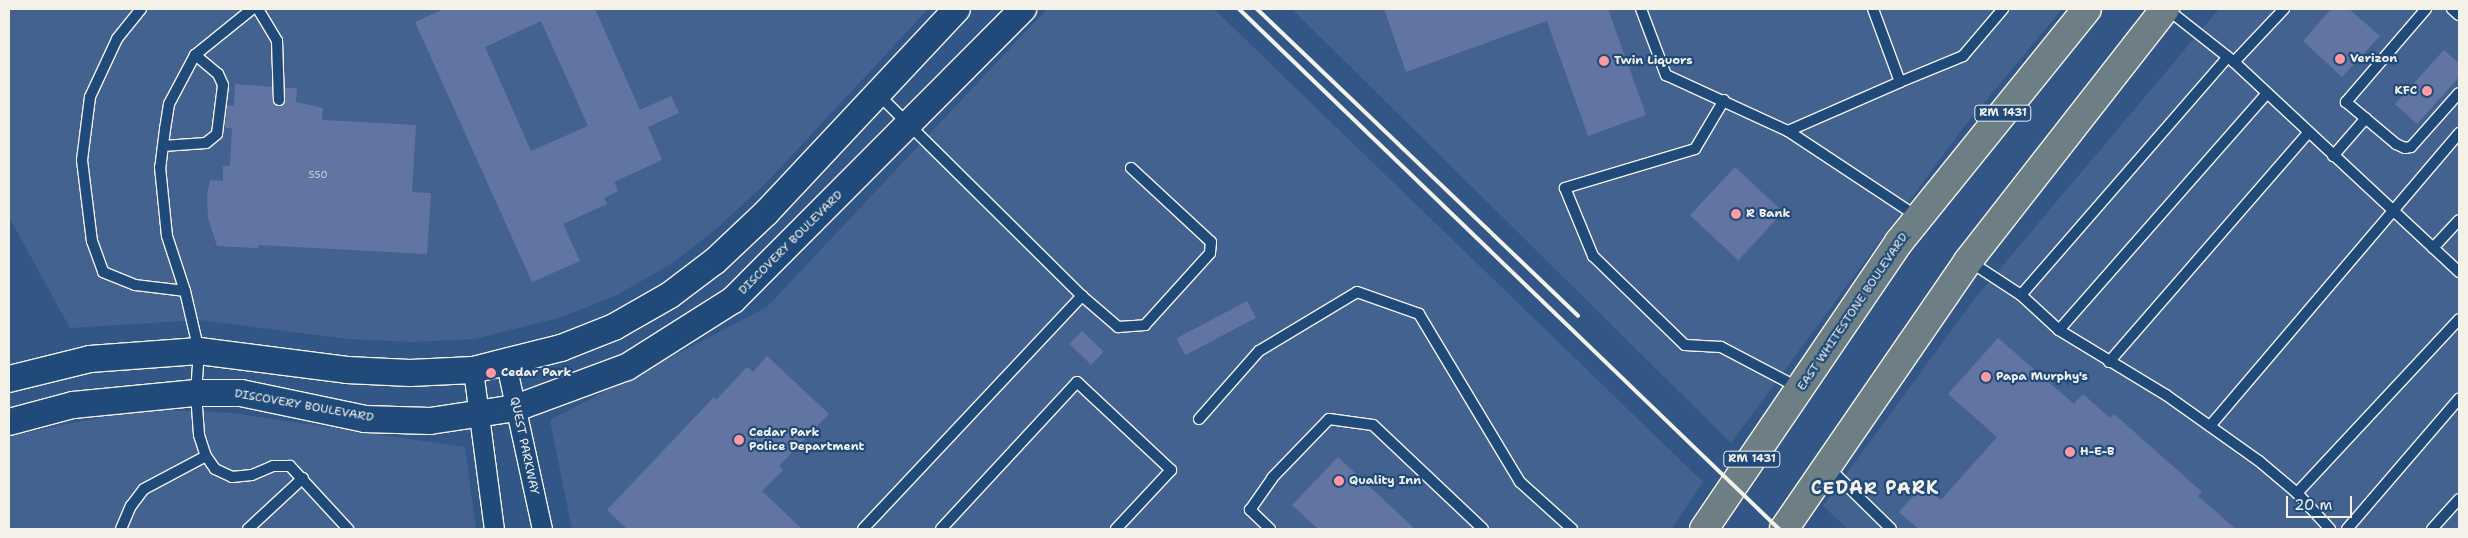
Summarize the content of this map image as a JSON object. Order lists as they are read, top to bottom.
{
  "streets": {
    "main road": ["RM 1431", "EAST WHITESTONE BOULEVARD"],
    "street": ["DISCOVERY BOULEVARD", "QUEST PARKWAY"]
  },
  "crossings": [
    ["DISCOVERY BOULEVARD", "QUEST PARKWAY"]
  ],
  "districts": ["CEDAR PARK"],
  "places": [
    "Verizon",
    "Twin Liquors",
    "KFC",
    "R Bank",
    "Cedar Park",
    "Papa Murphy's",
    "Cedar Park Police Department",
    "H-E-B",
    "Quality Inn"
  ],
  "house_numbers": ["550"],
  "scale_bar": "20 m"
}
